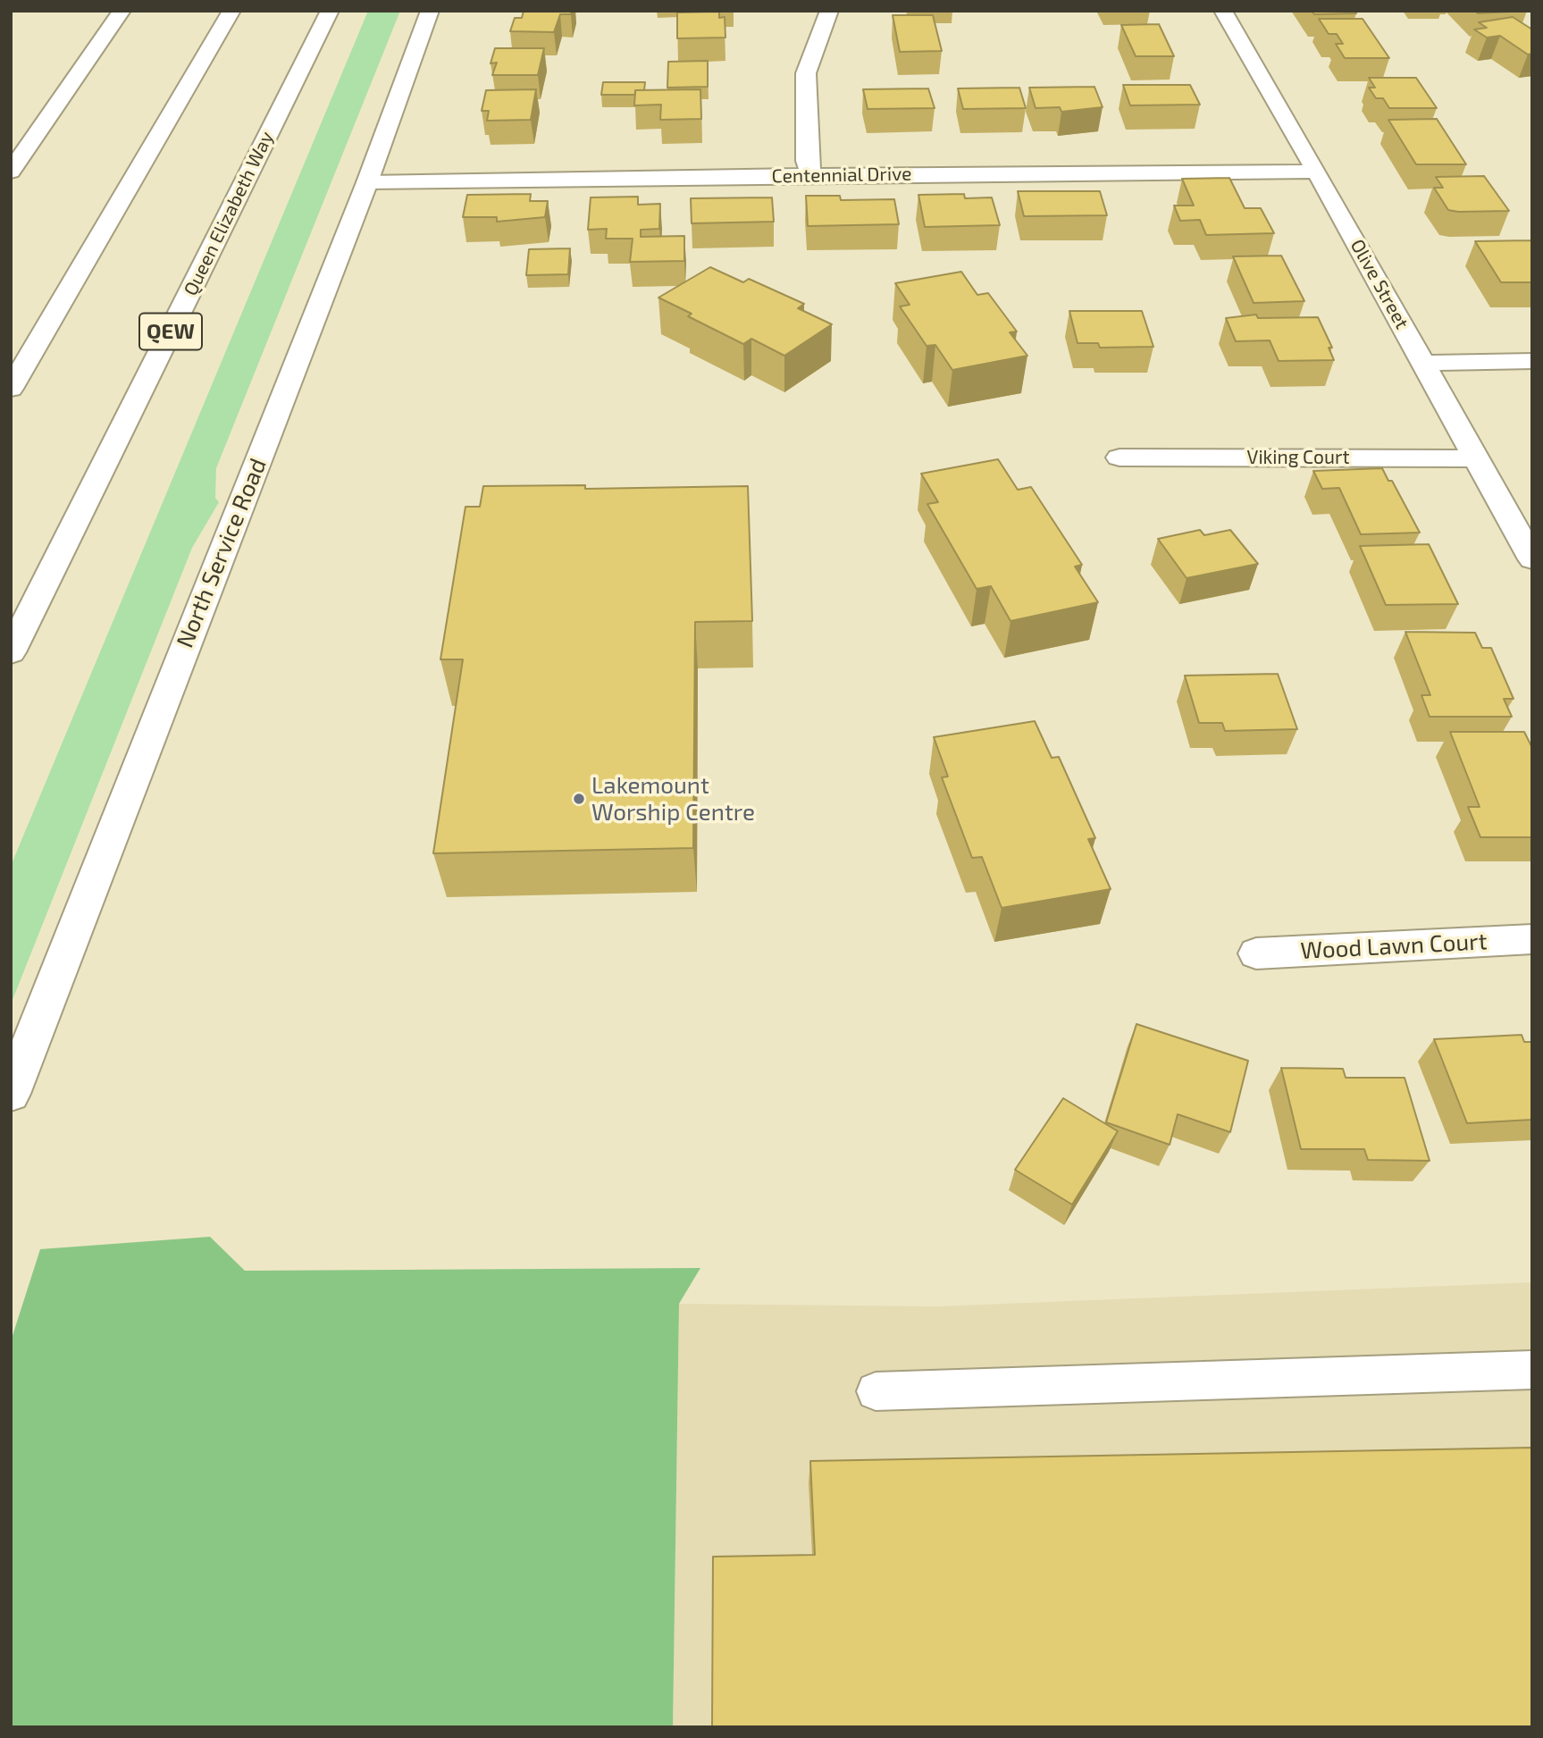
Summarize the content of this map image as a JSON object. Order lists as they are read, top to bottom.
{
  "streets": {
    "main road": [
      "Centennial Drive",
      "Queen Elizabeth Way",
      "Olive Street",
      "QEW",
      "Viking Court",
      "North Service Road",
      "Wood Lawn Court"
    ]
  },
  "crossings": [
    ["Centennial Drive", "Olive Street"],
    ["Centennial Drive", "North Service Road"],
    ["Olive Street", "Viking Court"]
  ],
  "places": ["Lakemount Worship Centre"]
}
